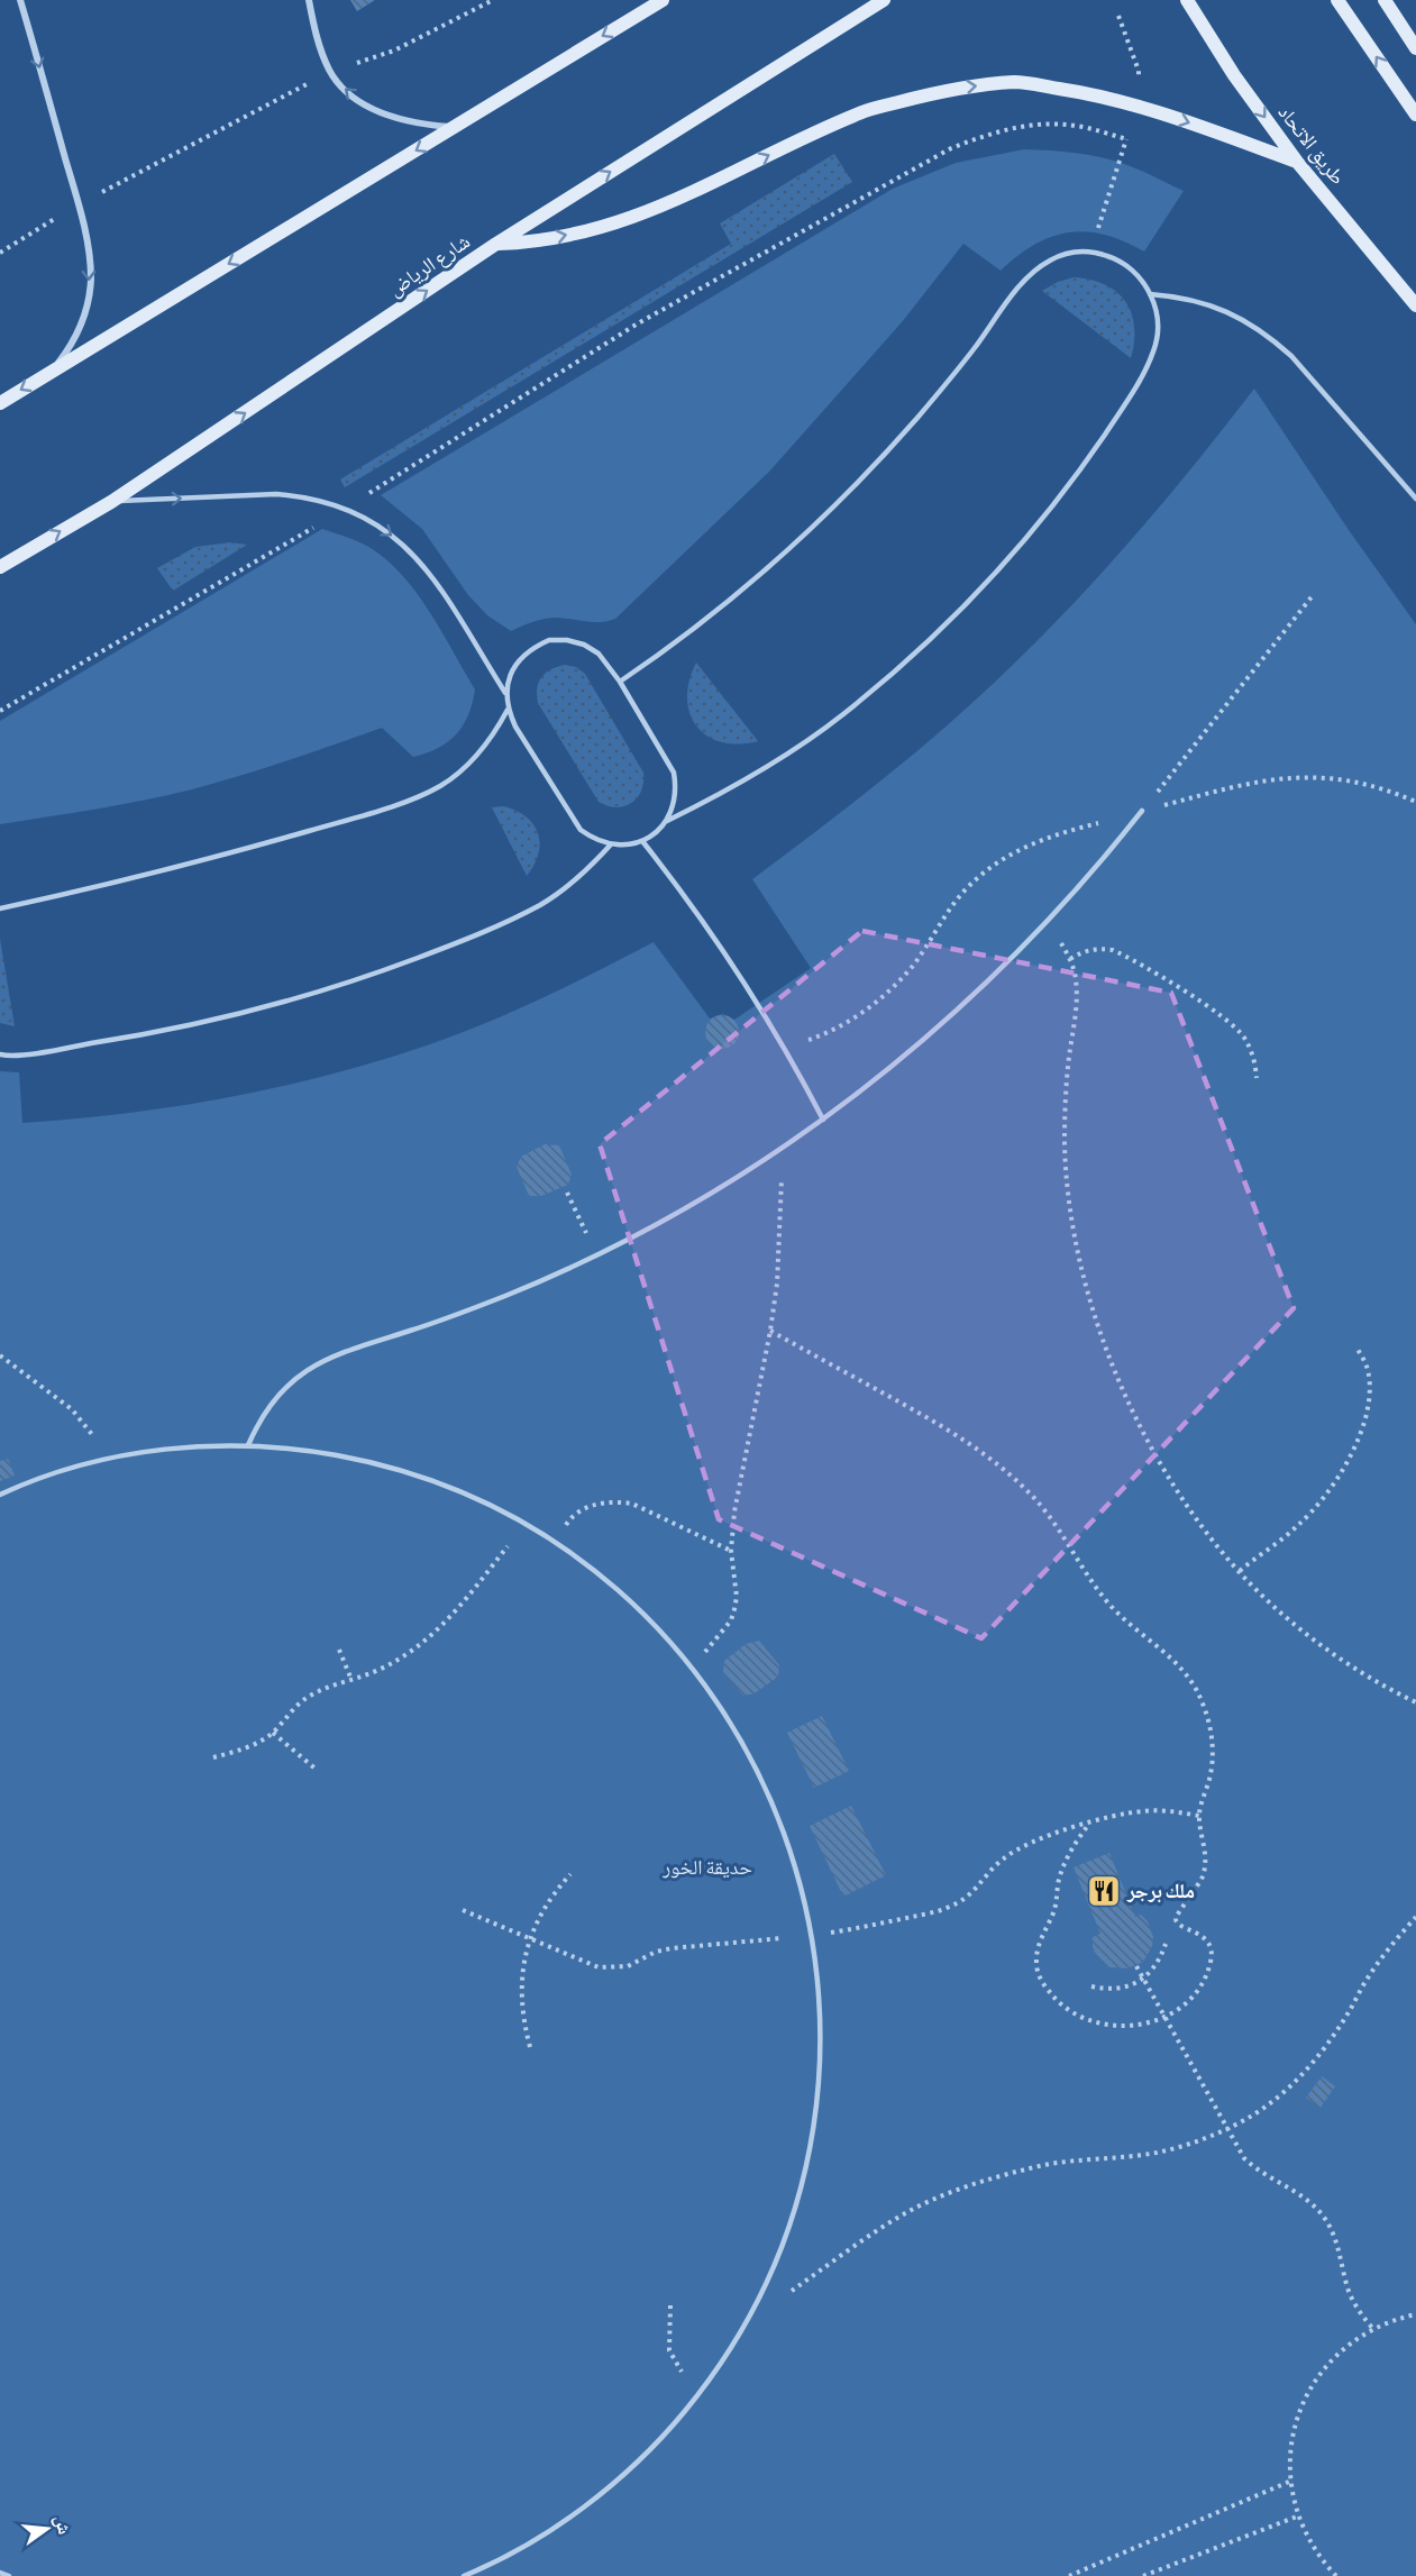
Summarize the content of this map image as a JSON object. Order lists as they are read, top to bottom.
{
  "streets": {
    "main road": ["طريق الاتحاد", "شارع الرياض"]
  },
  "one_way": ["طريق الاتحاد"],
  "parks": ["حديقة الخور"],
  "places": {
    "restaurant": ["ملك برجر"]
  },
  "north": "right"
}
